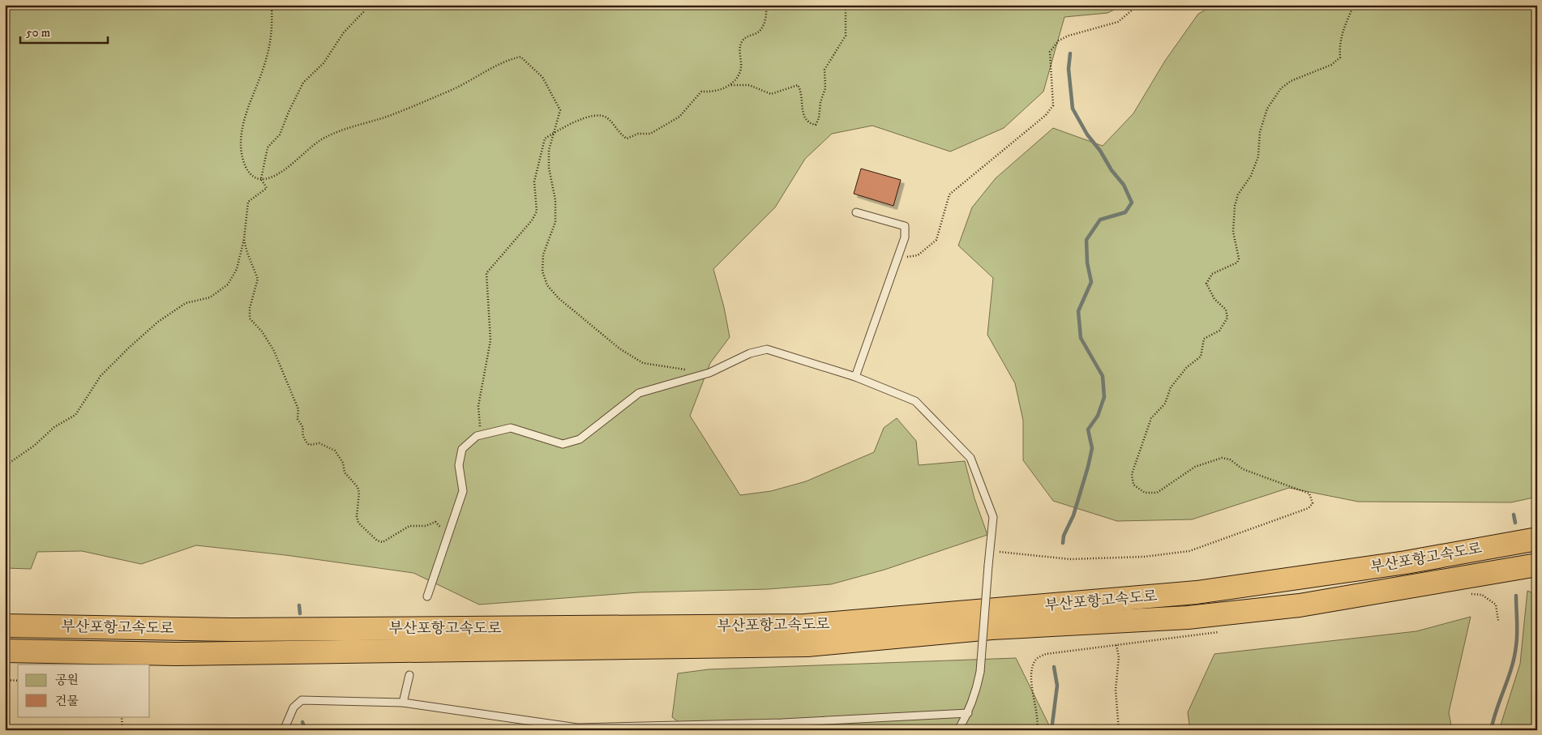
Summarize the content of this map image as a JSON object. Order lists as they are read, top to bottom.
{
  "streets": {
    "highway": ["부산포항고속도로"]
  },
  "legend": ["공원", "건물"],
  "scale_bar": "50 m"
}
